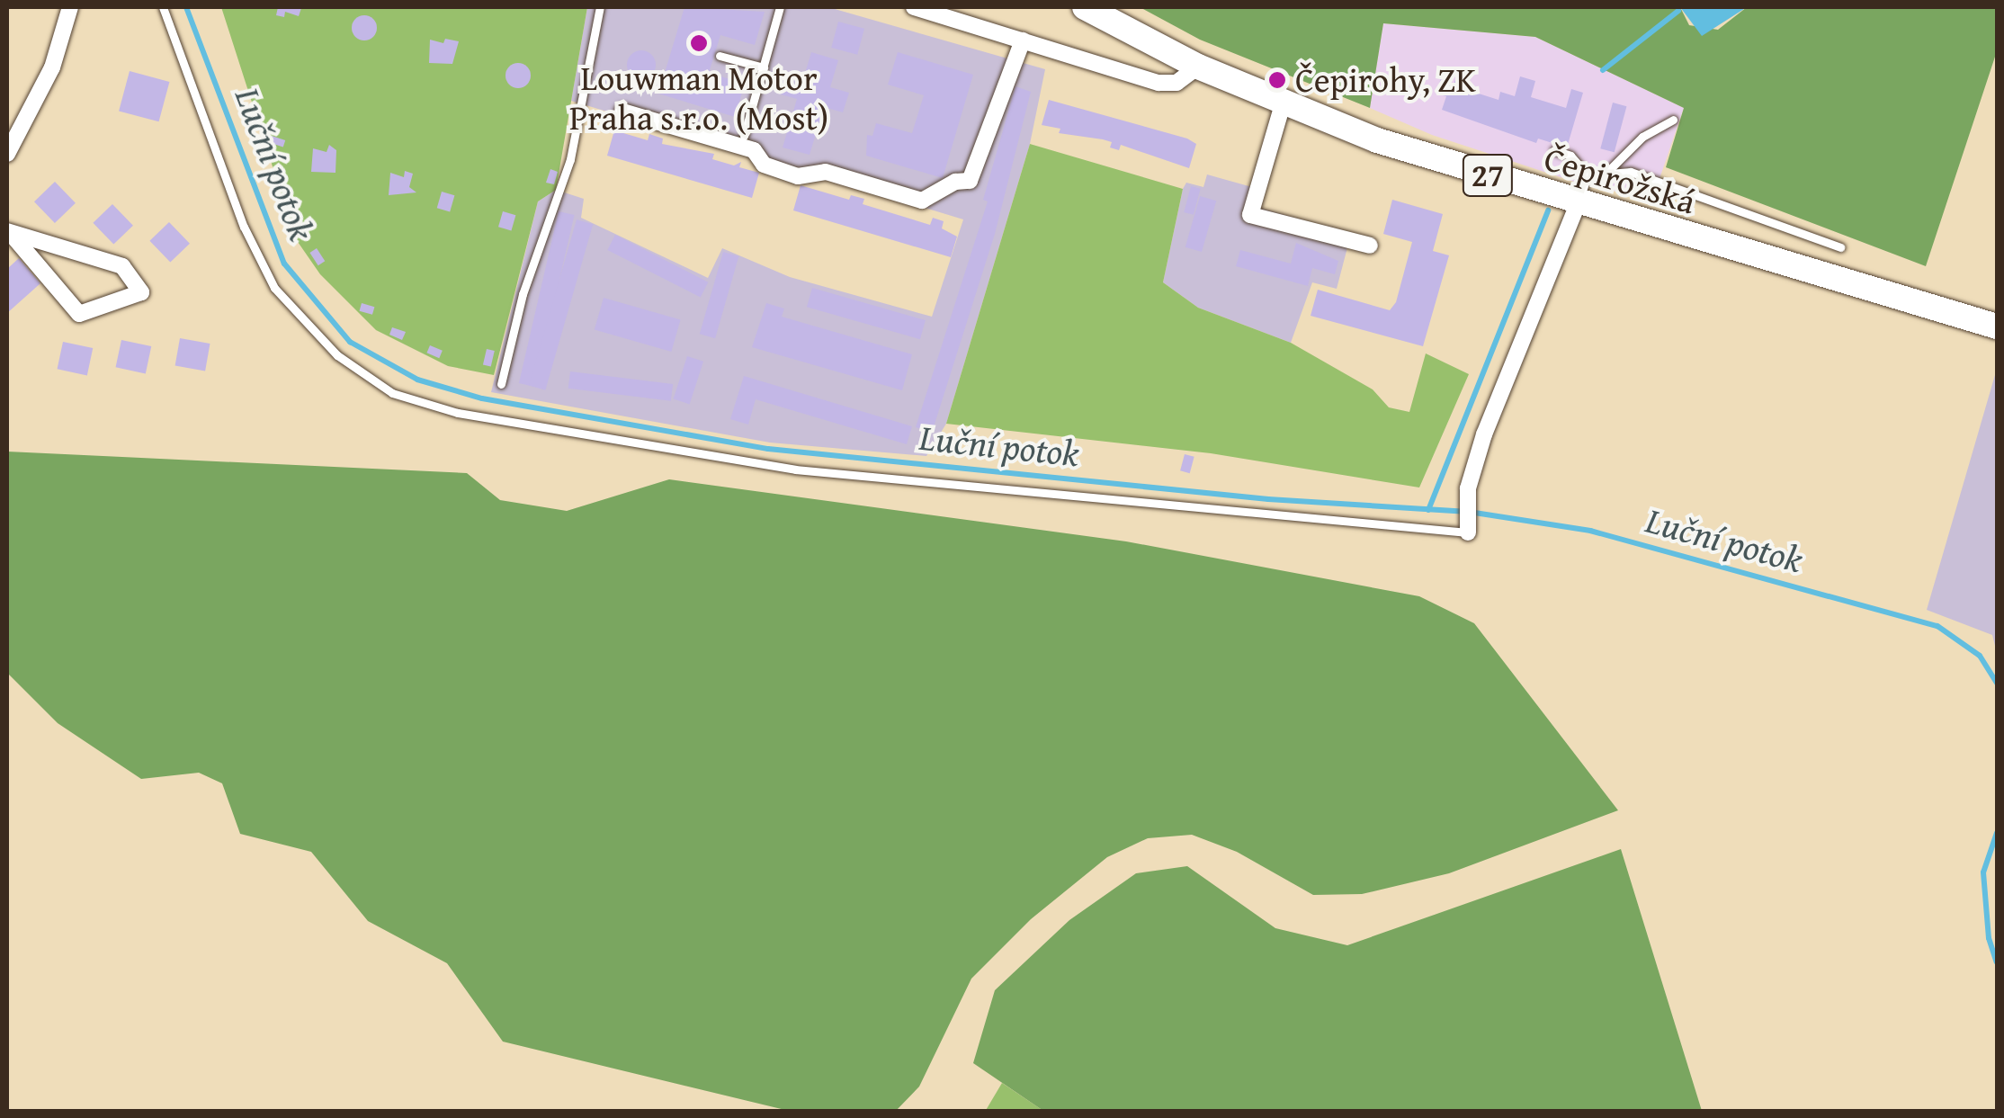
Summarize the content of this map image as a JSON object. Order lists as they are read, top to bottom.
{
  "streets": {
    "main road": ["27", "Čepirožská"]
  },
  "water": ["Luční potok"],
  "places": ["Louwman Motor Praha s.r.o. (Most)", "Čepirohy, ZK"]
}
